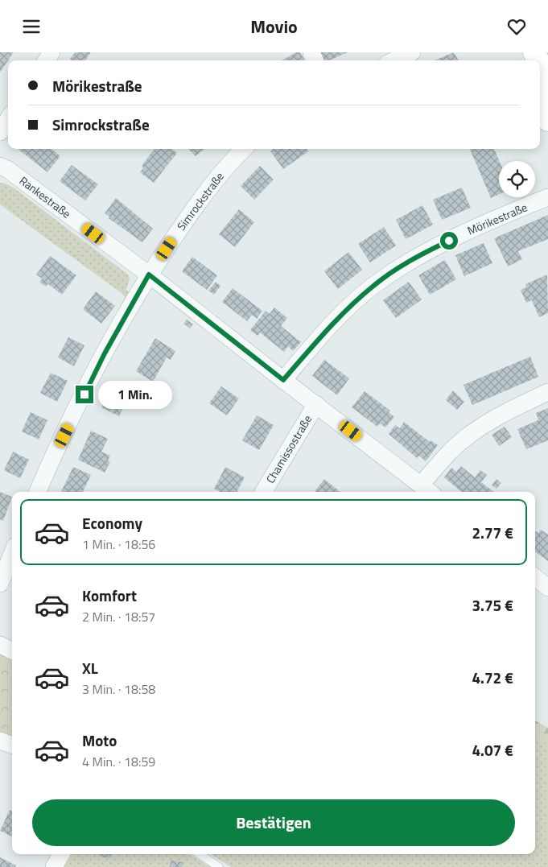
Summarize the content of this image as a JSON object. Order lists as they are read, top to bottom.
{
  "streets": {
    "street": [
      "Rankestraße",
      "Simrockstraße",
      "Mörikestraße",
      "Chamissostraße"
    ]
  },
  "crossings": [
    ["Rankestraße", "Simrockstraße"],
    ["Rankestraße", "Mörikestraße"],
    ["Rankestraße", "Chamissostraße"]
  ],
  "page": {
    "header": "Movio",
    "banner": ["Mörikestraße", "Simrockstraße"],
    "bubble": "1 Min.",
    "list": [
      {
        "name": "Economy",
        "note": "1 Min. · 18:56",
        "value": "2.77 €"
      },
      {
        "name": "Komfort",
        "note": "2 Min. · 18:57",
        "value": "3.75 €"
      },
      {
        "name": "XL",
        "note": "3 Min. · 18:58",
        "value": "4.72 €"
      },
      {
        "name": "Moto",
        "note": "4 Min. · 18:59",
        "value": "4.07 €"
      }
    ],
    "buttons": "Bestätigen"
  }
}
